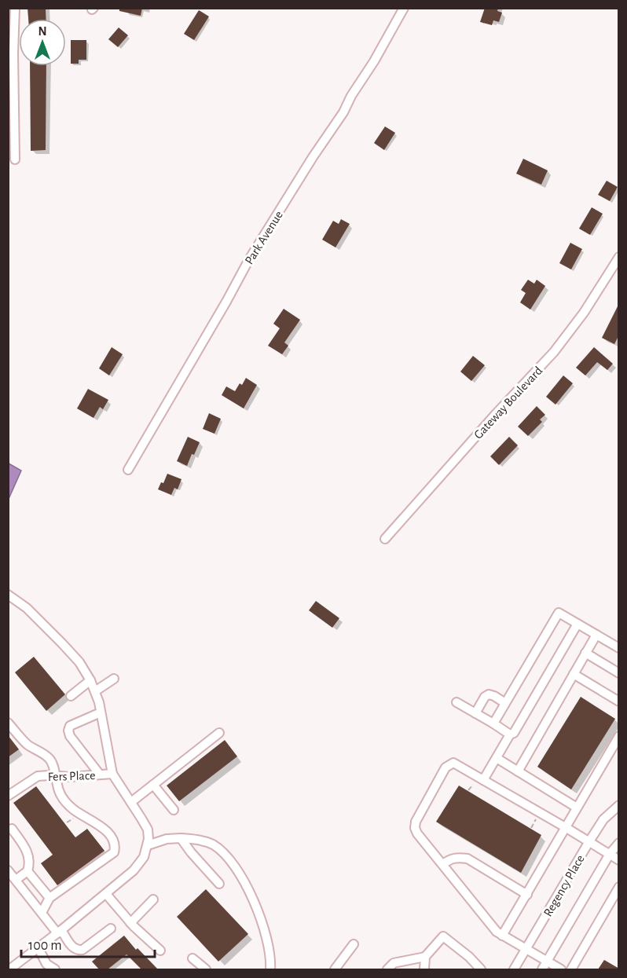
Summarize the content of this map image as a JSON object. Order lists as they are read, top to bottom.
{
  "streets": {
    "street": [
      "Park Avenue",
      "Gateway Boulevard",
      "Fers Place",
      "Regency Place"
    ]
  },
  "scale_bar": "100 m",
  "north": "top"
}
